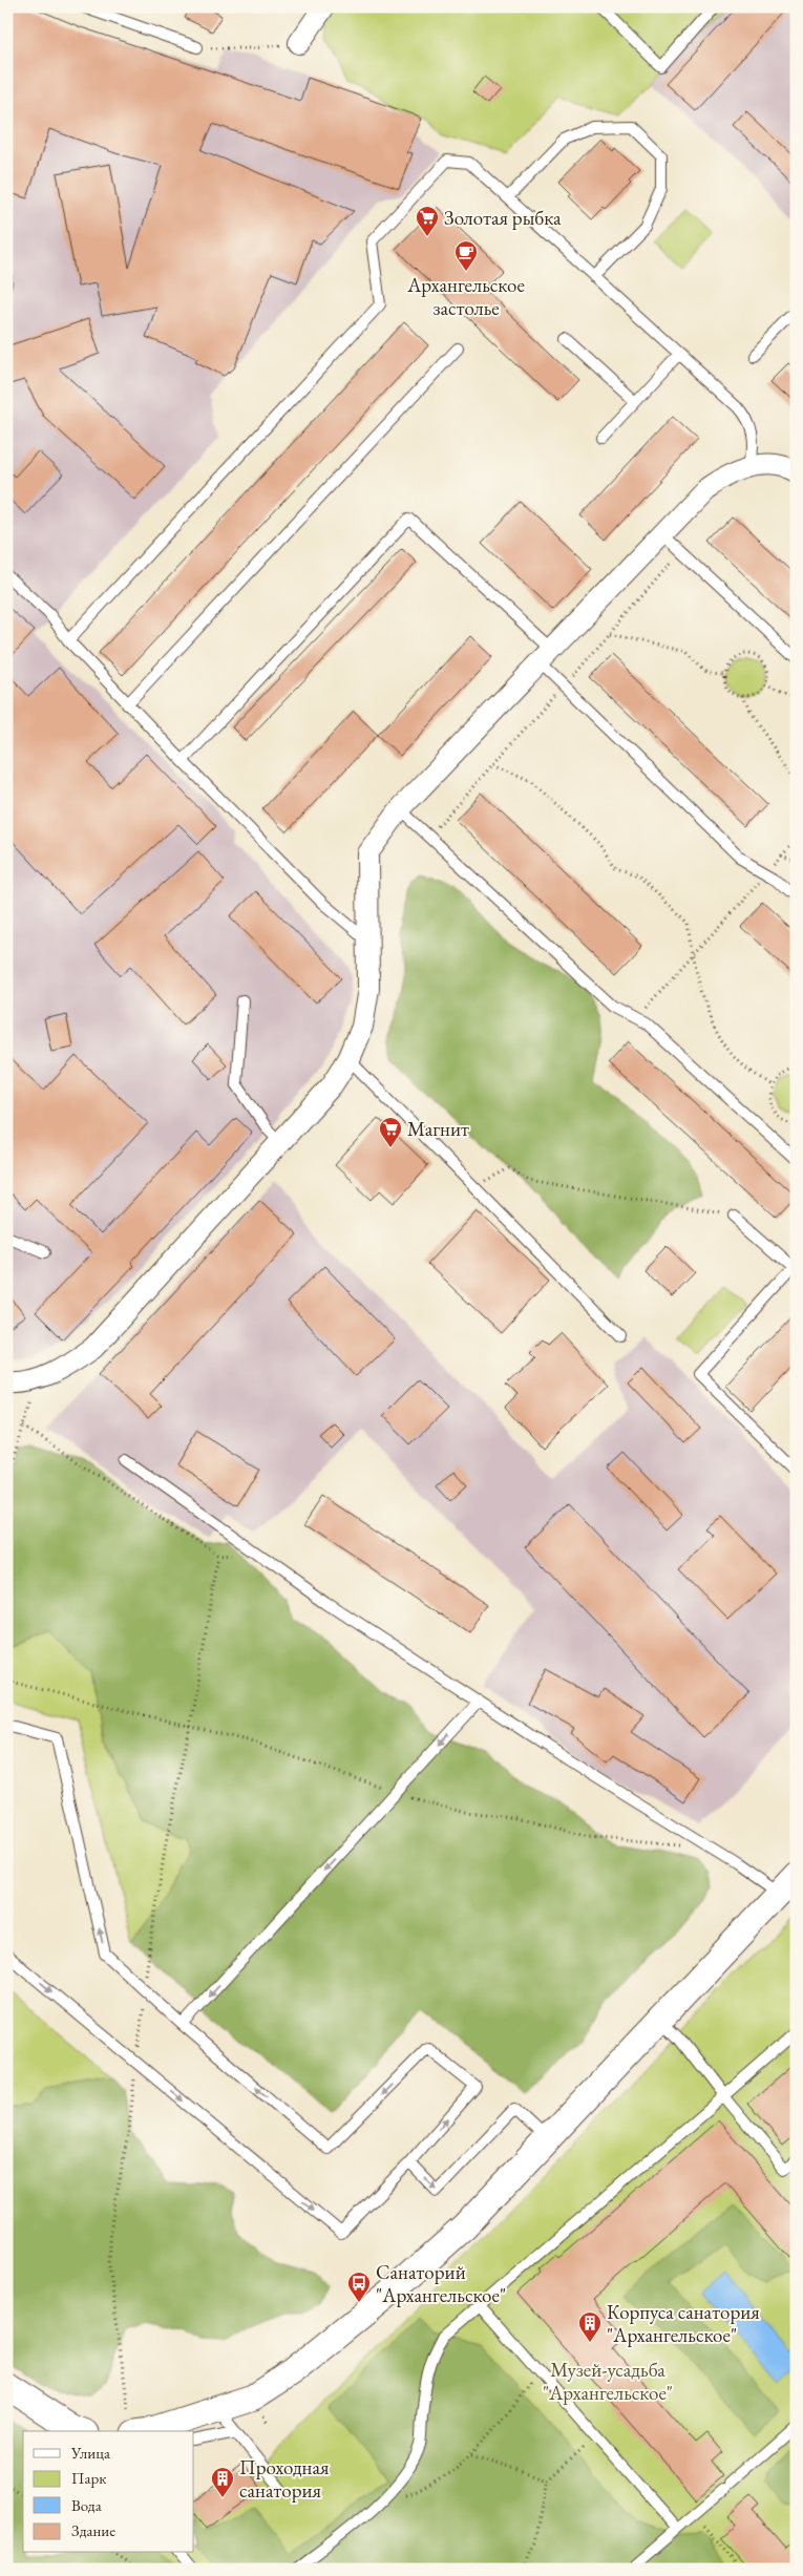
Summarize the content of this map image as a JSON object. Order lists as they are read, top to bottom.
{
  "parks": ["Музей-усадьба \"Архангельское\""],
  "places": {
    "supermarket": ["Золотая рыбка", "Магнит"],
    "cafe": ["Архангельское застолье"],
    "bus stop": ["Санаторий \"Архангельское\""],
    "building": ["Корпуса санатория \"Архангельское\"", "Проходная санатория"]
  },
  "legend": [
    "Улица",
    "Парк",
    "Вода",
    "Здание"
  ]
}
